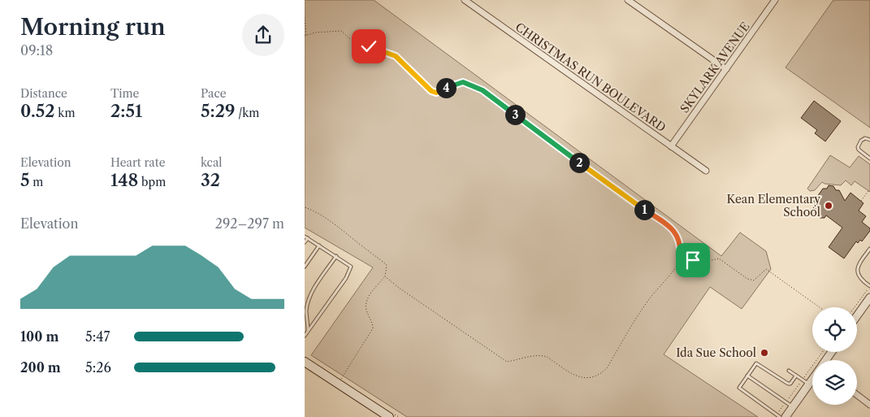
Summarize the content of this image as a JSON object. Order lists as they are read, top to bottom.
{
  "streets": {
    "street": ["SKYLARK AVENUE", "CHRISTMAS RUN BOULEVARD"]
  },
  "crossings": [
    ["SKYLARK AVENUE", "CHRISTMAS RUN BOULEVARD"]
  ],
  "places": ["Kean Elementary School", "Ida Sue School"],
  "page": {
    "heading": ["Morning run", "09:18"],
    "stats": [
      ["Distance", "0.52 km"],
      ["Time", "2:51"],
      ["Pace", "5:29 /km"],
      ["Elevation", "5 m"],
      ["Heart rate", "148 bpm"],
      ["kcal", "32"]
    ],
    "pins": [
      "4",
      "3",
      "2",
      "1"
    ],
    "chart": ["Elevation", "292–297 m"],
    "list": [
      {
        "name": "100 m",
        "note": "5:47"
      },
      {
        "name": "200 m",
        "note": "5:26"
      }
    ]
  }
}
